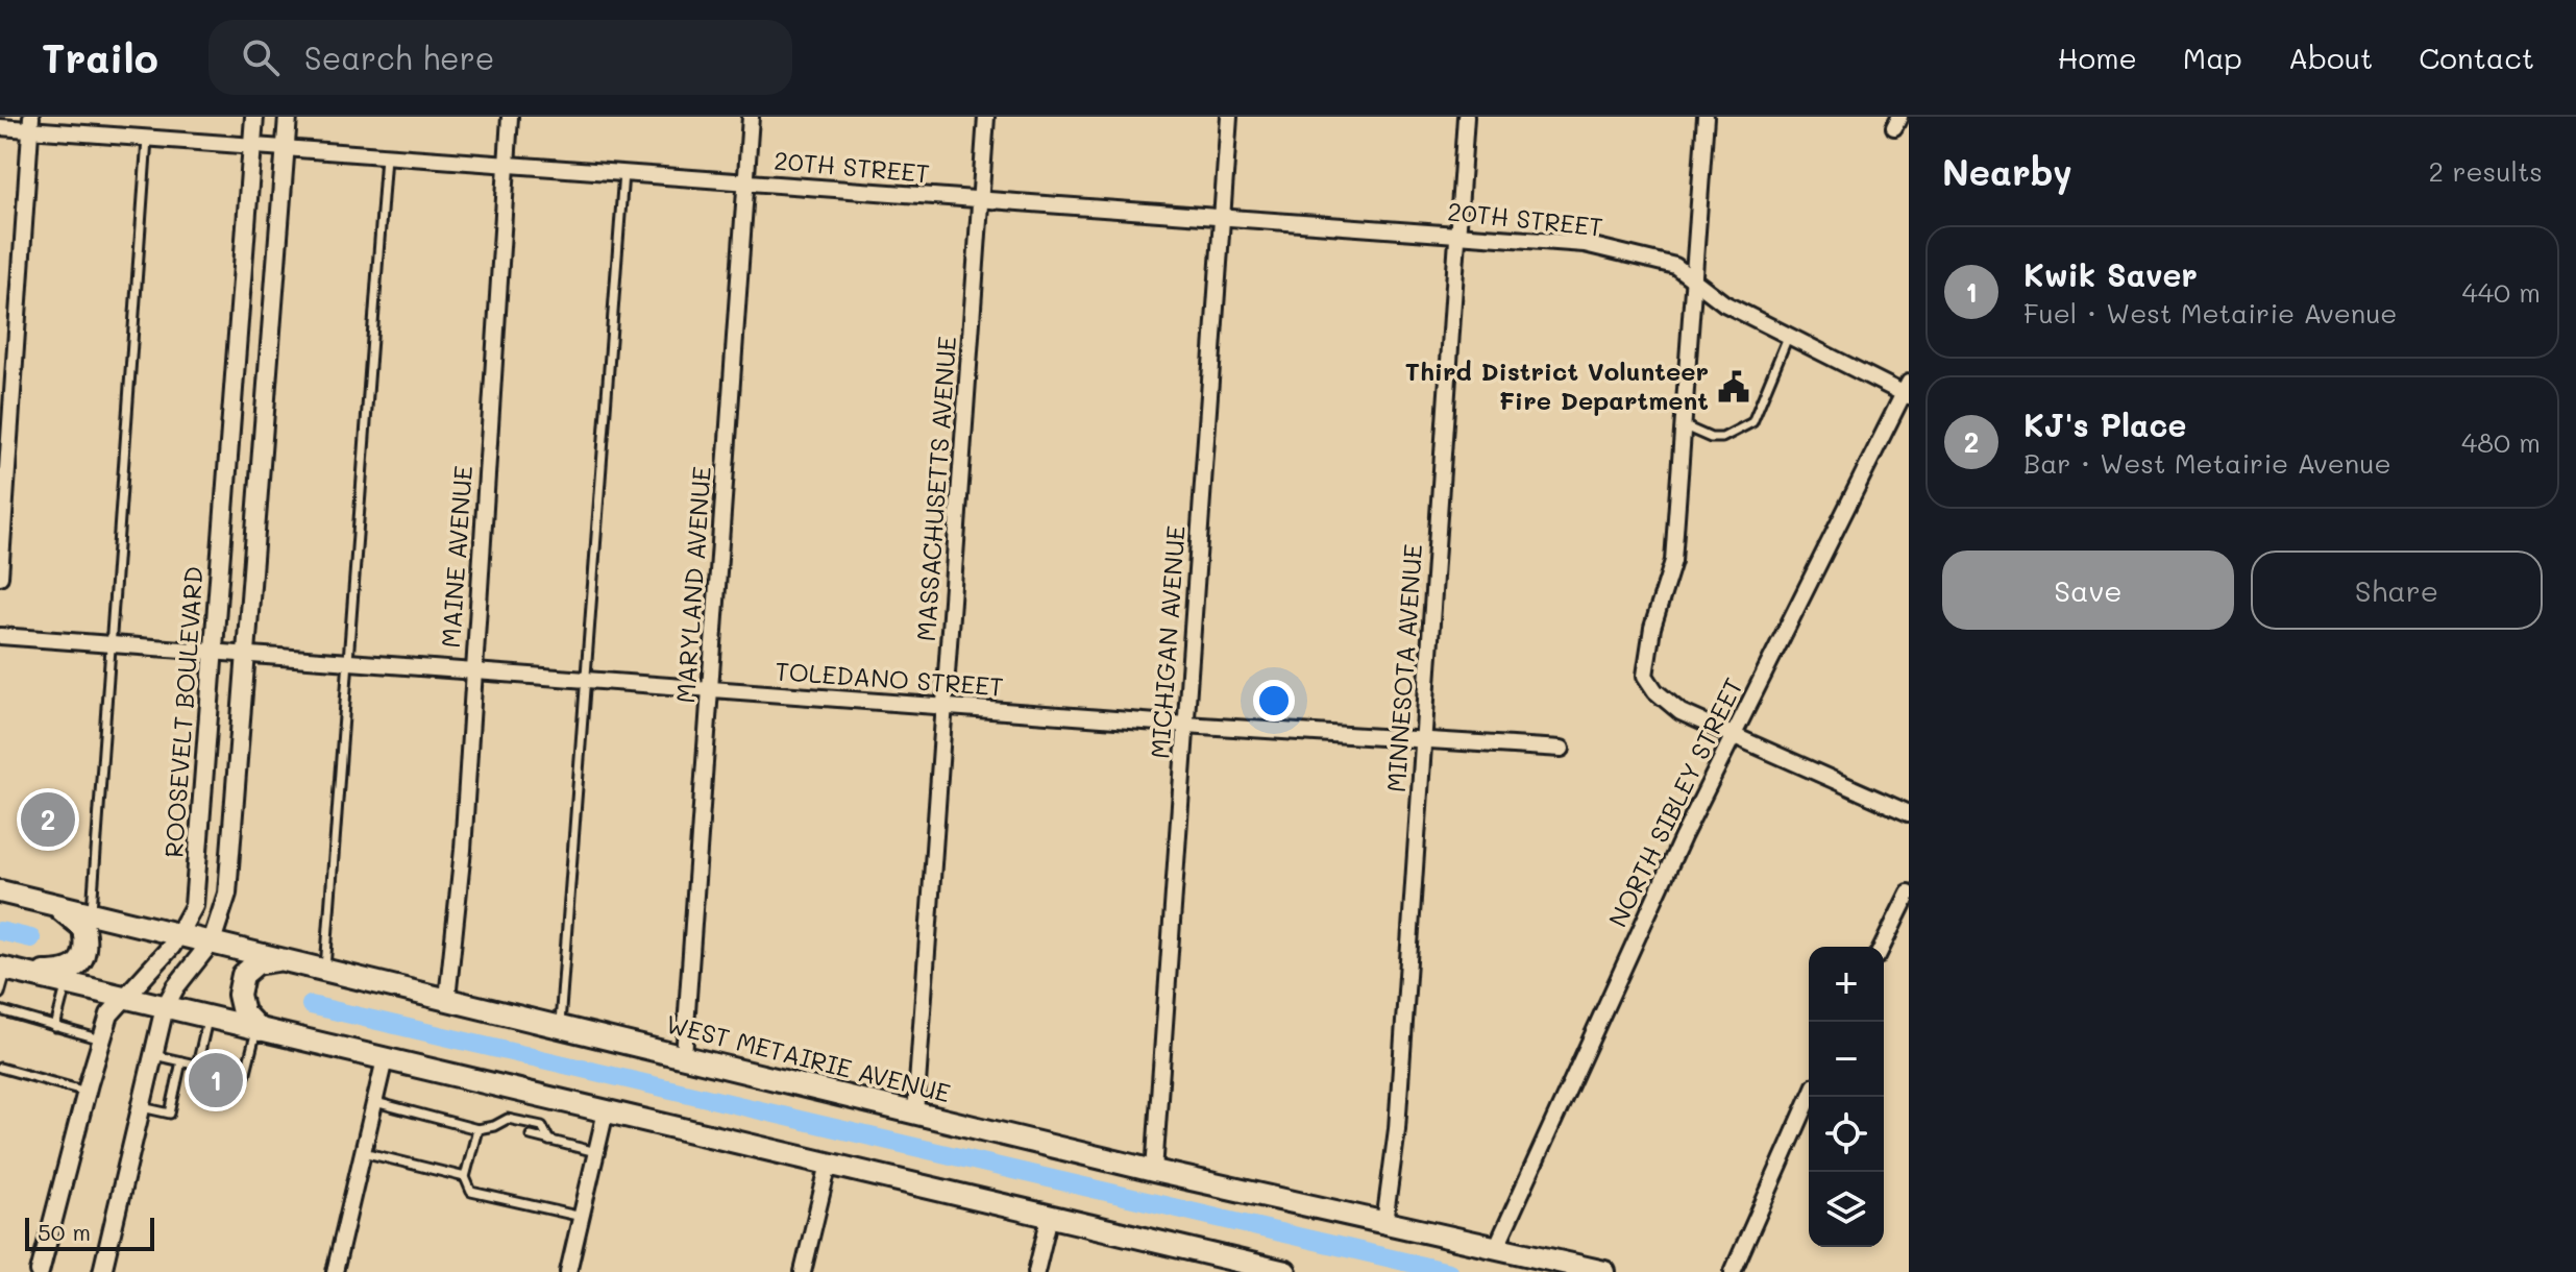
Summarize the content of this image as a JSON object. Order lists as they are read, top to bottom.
{
  "streets": {
    "main road": ["WEST METAIRIE AVENUE"],
    "street": [
      "20TH STREET",
      "MASSACHUSETTS AVENUE",
      "MAINE AVENUE",
      "MARYLAND AVENUE",
      "MICHIGAN AVENUE",
      "MINNESOTA AVENUE",
      "TOLEDANO STREET",
      "ROOSEVELT BOULEVARD",
      "NORTH SIBLEY STREET"
    ]
  },
  "crossings": [
    ["20TH STREET", "MASSACHUSETTS AVENUE"],
    ["20TH STREET", "MAINE AVENUE"],
    ["20TH STREET", "MARYLAND AVENUE"],
    ["20TH STREET", "MICHIGAN AVENUE"],
    ["20TH STREET", "MINNESOTA AVENUE"],
    ["20TH STREET", "ROOSEVELT BOULEVARD"],
    ["20TH STREET", "NORTH SIBLEY STREET"],
    ["MASSACHUSETTS AVENUE", "TOLEDANO STREET"],
    ["MASSACHUSETTS AVENUE", "WEST METAIRIE AVENUE"],
    ["MAINE AVENUE", "TOLEDANO STREET"],
    ["MAINE AVENUE", "WEST METAIRIE AVENUE"],
    ["MARYLAND AVENUE", "TOLEDANO STREET"],
    ["MARYLAND AVENUE", "WEST METAIRIE AVENUE"],
    ["MICHIGAN AVENUE", "TOLEDANO STREET"],
    ["MICHIGAN AVENUE", "WEST METAIRIE AVENUE"],
    ["MINNESOTA AVENUE", "TOLEDANO STREET"],
    ["MINNESOTA AVENUE", "WEST METAIRIE AVENUE"],
    ["TOLEDANO STREET", "ROOSEVELT BOULEVARD"],
    ["ROOSEVELT BOULEVARD", "WEST METAIRIE AVENUE"],
    ["NORTH SIBLEY STREET", "WEST METAIRIE AVENUE"]
  ],
  "places": {
    "public building": ["Third District Volunteer Fire Department"]
  },
  "scale_bar": "50 m",
  "page": {
    "header": "Trailo",
    "search": "Search here",
    "nav": [
      "Home",
      "Map",
      "About",
      "Contact"
    ],
    "heading": ["Nearby", "2 results"],
    "list": [
      {
        "mark": "1",
        "name": "Kwik Saver",
        "note": "Fuel · West Metairie Avenue",
        "value": "440 m"
      },
      {
        "mark": "2",
        "name": "KJ's Place",
        "note": "Bar · West Metairie Avenue",
        "value": "480 m"
      }
    ],
    "buttons": ["Save", "Share"],
    "pins": ["2", "1"],
    "map_buttons": ["+", "−"],
    "scale": "50 m"
  }
}
